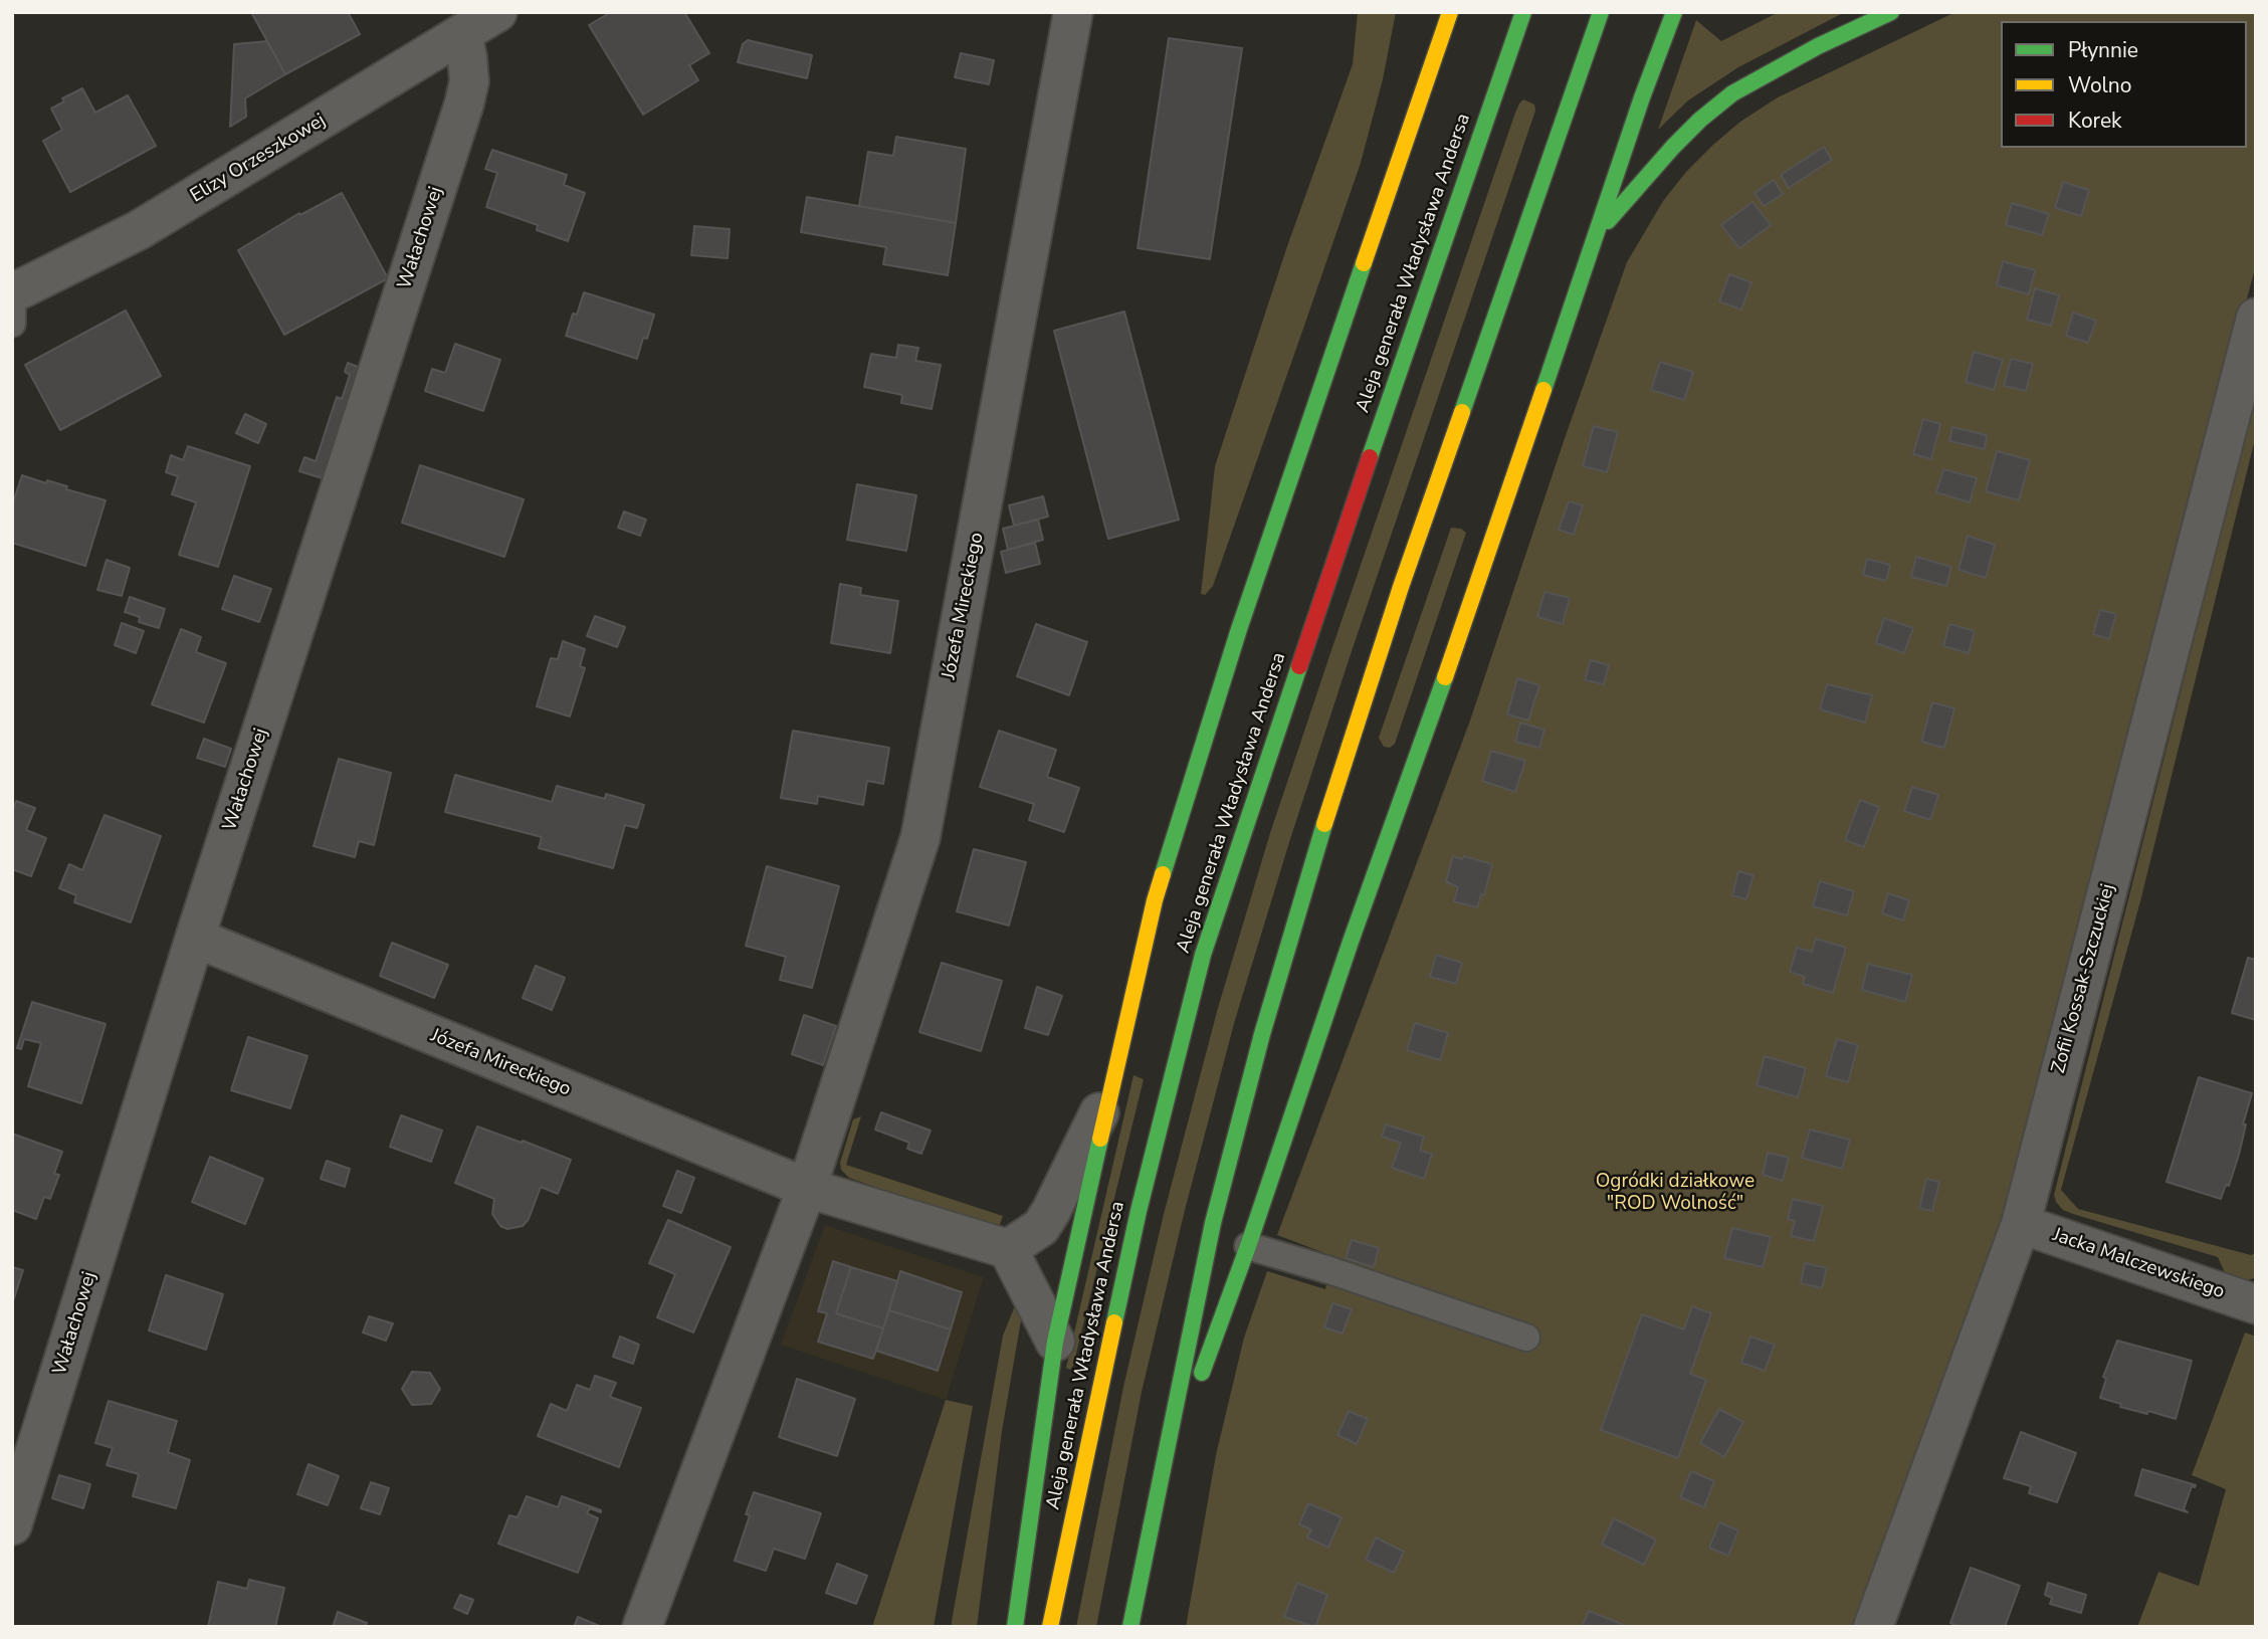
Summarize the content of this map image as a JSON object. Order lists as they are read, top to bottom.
{
  "streets": {
    "main road": ["Aleja generała Władysława Andersa"],
    "street": [
      "Elizy Orzeszkowej",
      "Wałachowej",
      "Józefa Mireckiego",
      "Zofii Kossak-Szczuckiej",
      "Jacka Malczewskiego"
    ]
  },
  "crossings": [
    ["Elizy Orzeszkowej", "Wałachowej"],
    ["Wałachowej", "Józefa Mireckiego"],
    ["Zofii Kossak-Szczuckiej", "Jacka Malczewskiego"]
  ],
  "parks": ["Ogródki działkowe \"ROD Wolność\""],
  "legend": ["Płynnie", "Wolno", "Korek"]
}
